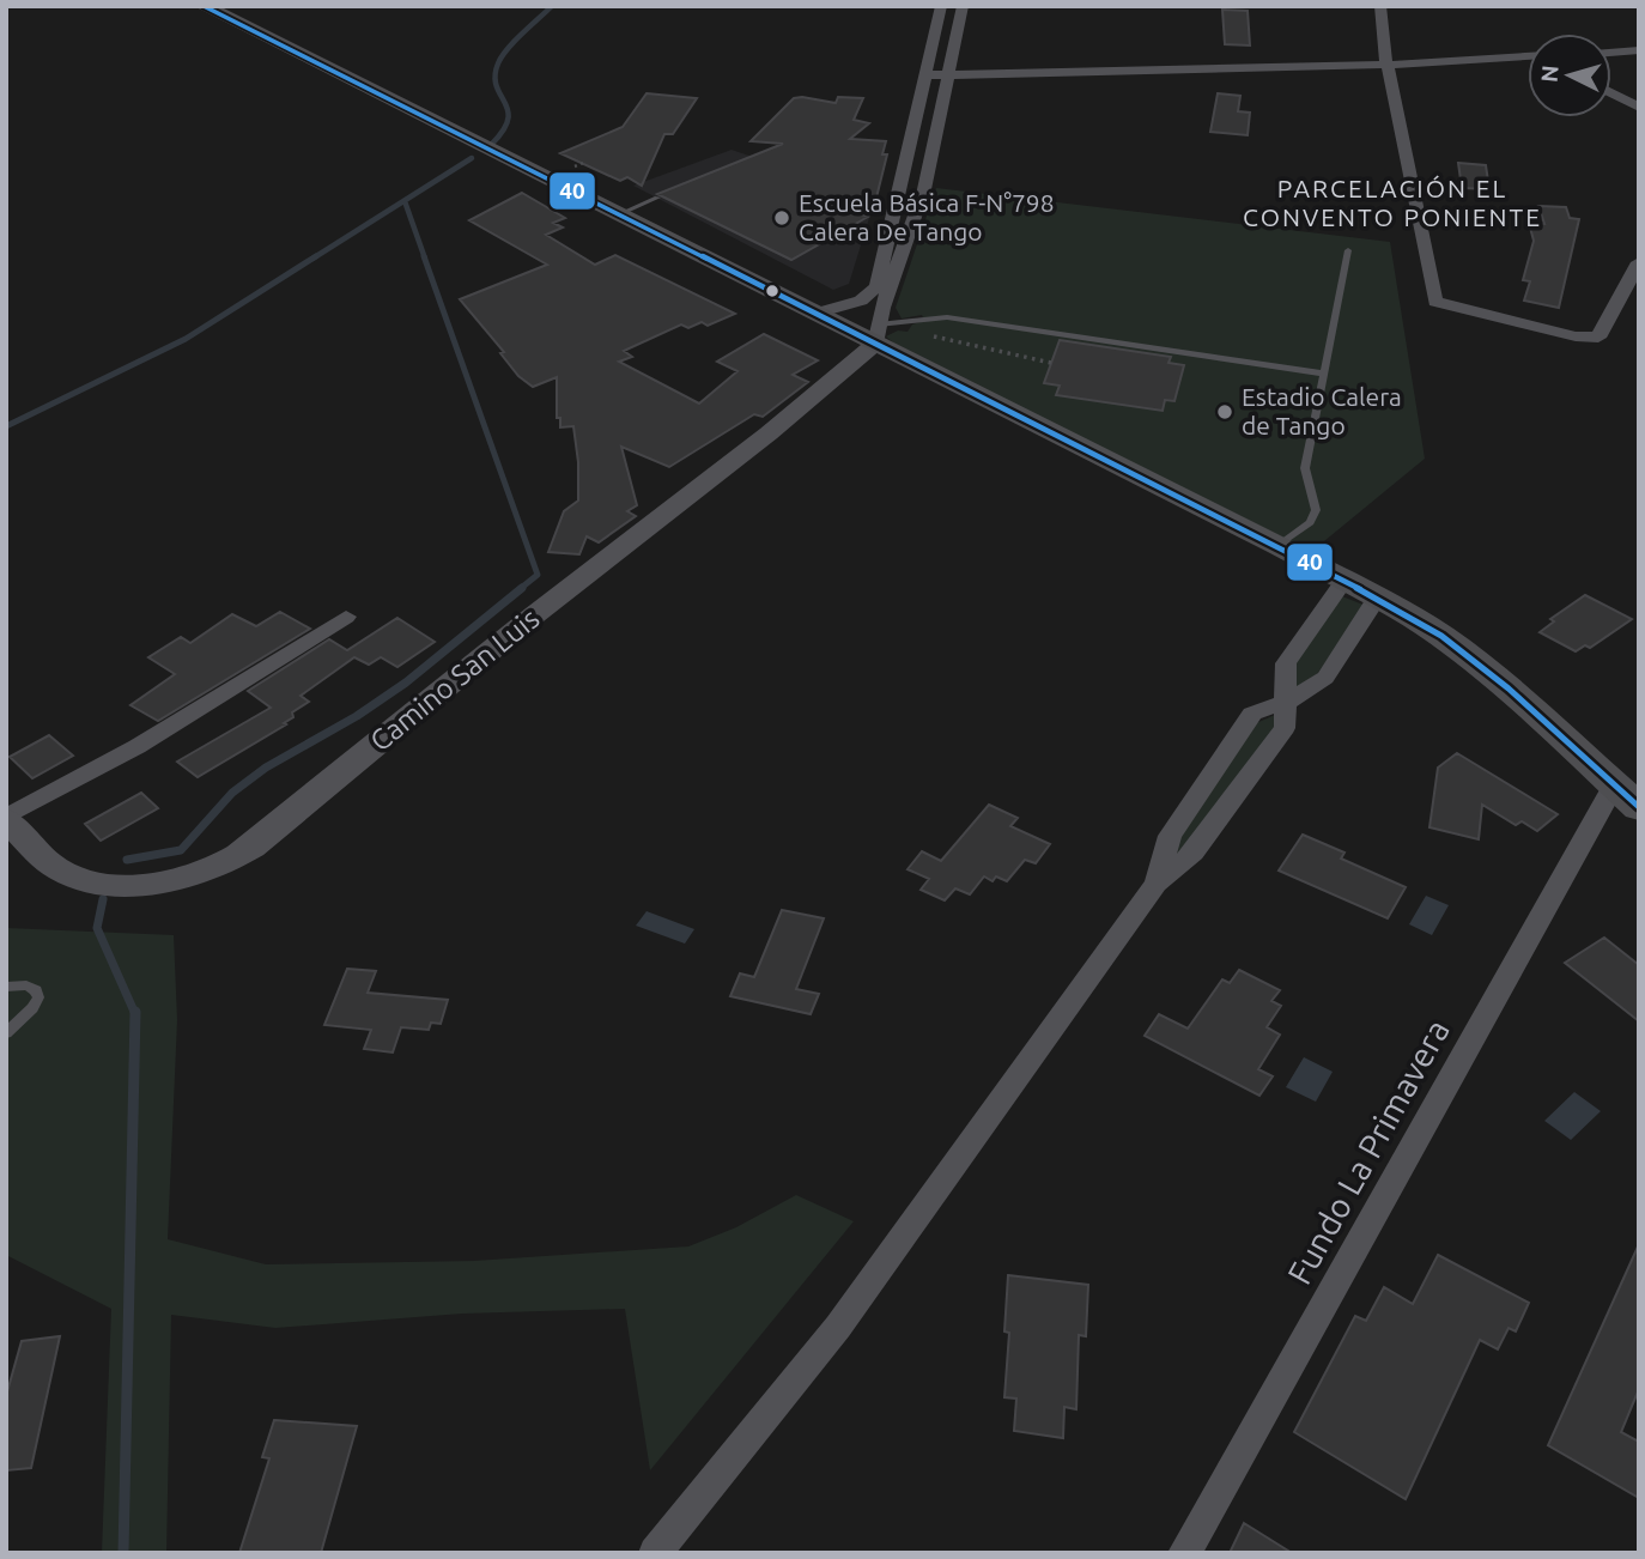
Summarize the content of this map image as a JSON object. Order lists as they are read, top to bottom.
{
  "streets": {
    "street": ["Camino San Luis", "Fundo La Primavera"]
  },
  "districts": ["PARCELACIÓN EL CONVENTO PONIENTE"],
  "places": ["Escuela Básica F-N°798 Calera De Tango", "Estadio Calera de Tango"],
  "lines": ["transit line 40"],
  "north": "left"
}
